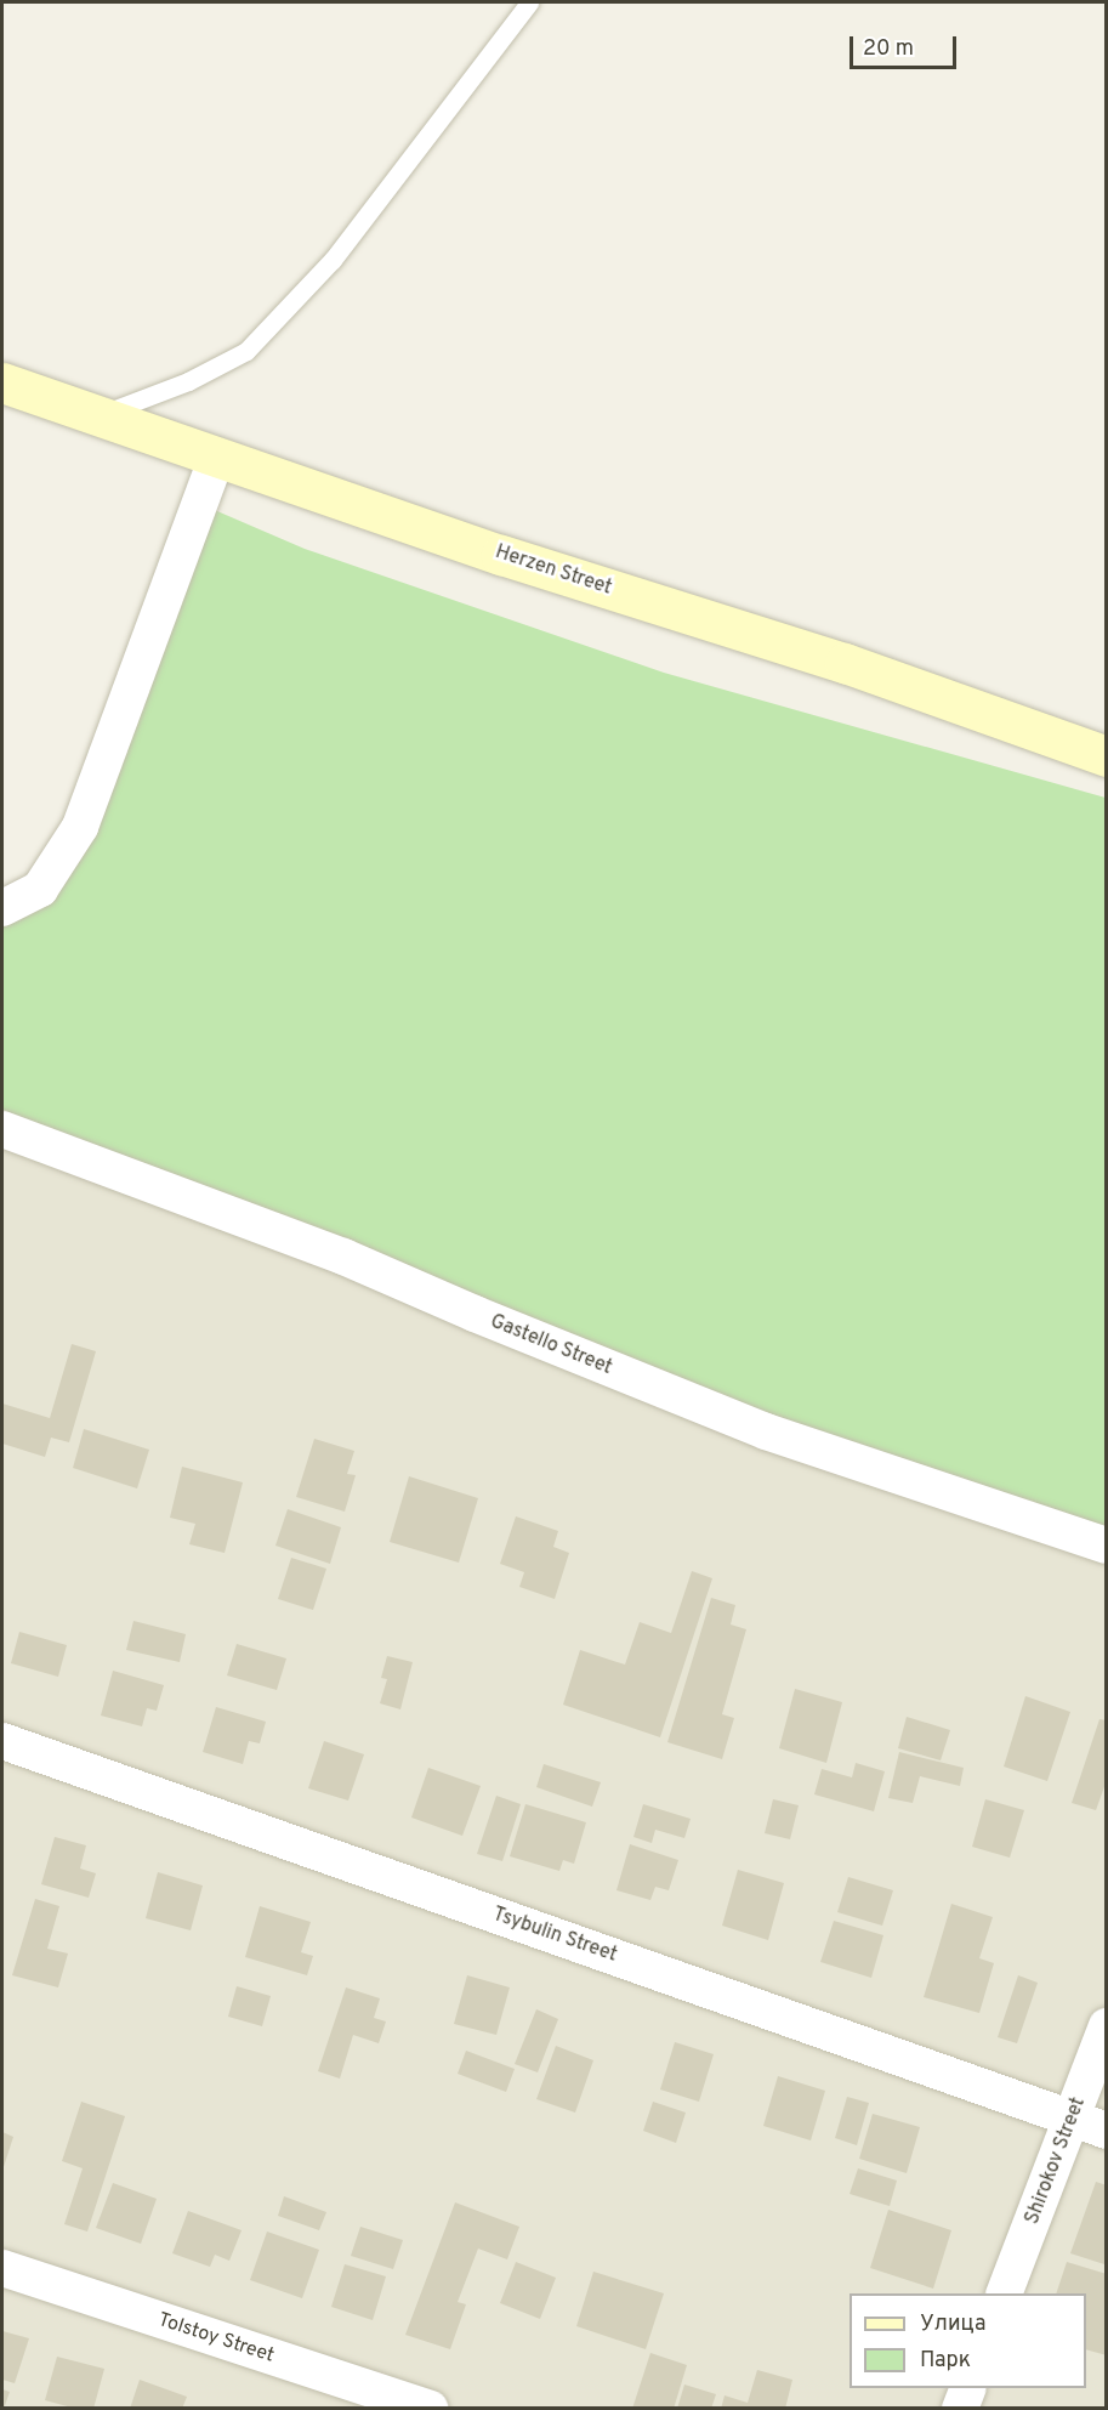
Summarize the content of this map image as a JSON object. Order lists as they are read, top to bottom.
{
  "streets": {
    "main road": ["Herzen Street"],
    "street": [
      "Gastello Street",
      "Tsybulin Street",
      "Shirokov Street",
      "Tolstoy Street"
    ]
  },
  "crossings": [
    ["Tsybulin Street", "Shirokov Street"]
  ],
  "legend": ["Улица", "Парк"],
  "scale_bar": "20 m"
}
